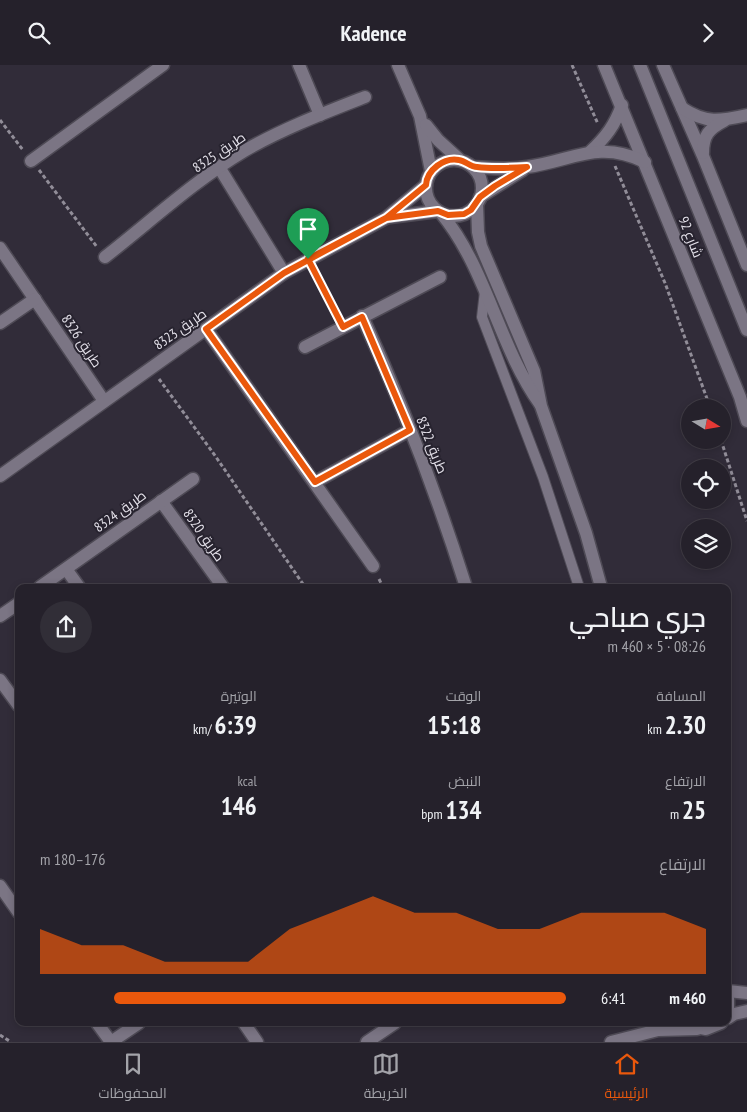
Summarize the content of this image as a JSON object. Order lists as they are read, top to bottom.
{
  "streets": {
    "street": [
      "طريق 8325",
      "شارع 92",
      "طريق 8323",
      "طريق 8326",
      "طريق 8322",
      "طريق 8324",
      "طريق 8320"
    ]
  },
  "crossings": [
    ["طريق 8323", "طريق 8326"],
    ["طريق 8324", "طريق 8320"]
  ],
  "north": "right",
  "page": {
    "header": "Kadence",
    "heading": ["جري صباحي", "08:26 · 5 × 460 m"],
    "stats": [
      ["المسافة", "2.30 km"],
      ["الوقت", "15:18"],
      ["الوتيرة", "6:39 /km"],
      ["الارتفاع", "25 m"],
      ["النبض", "134 bpm"],
      ["kcal", "146"]
    ],
    "chart": ["الارتفاع", "176–180 m"],
    "list": [
      {
        "name": "460 m",
        "note": "6:41"
      }
    ],
    "tabs": ["الرئيسية", "الخريطة", "المحفوظات"]
  }
}
